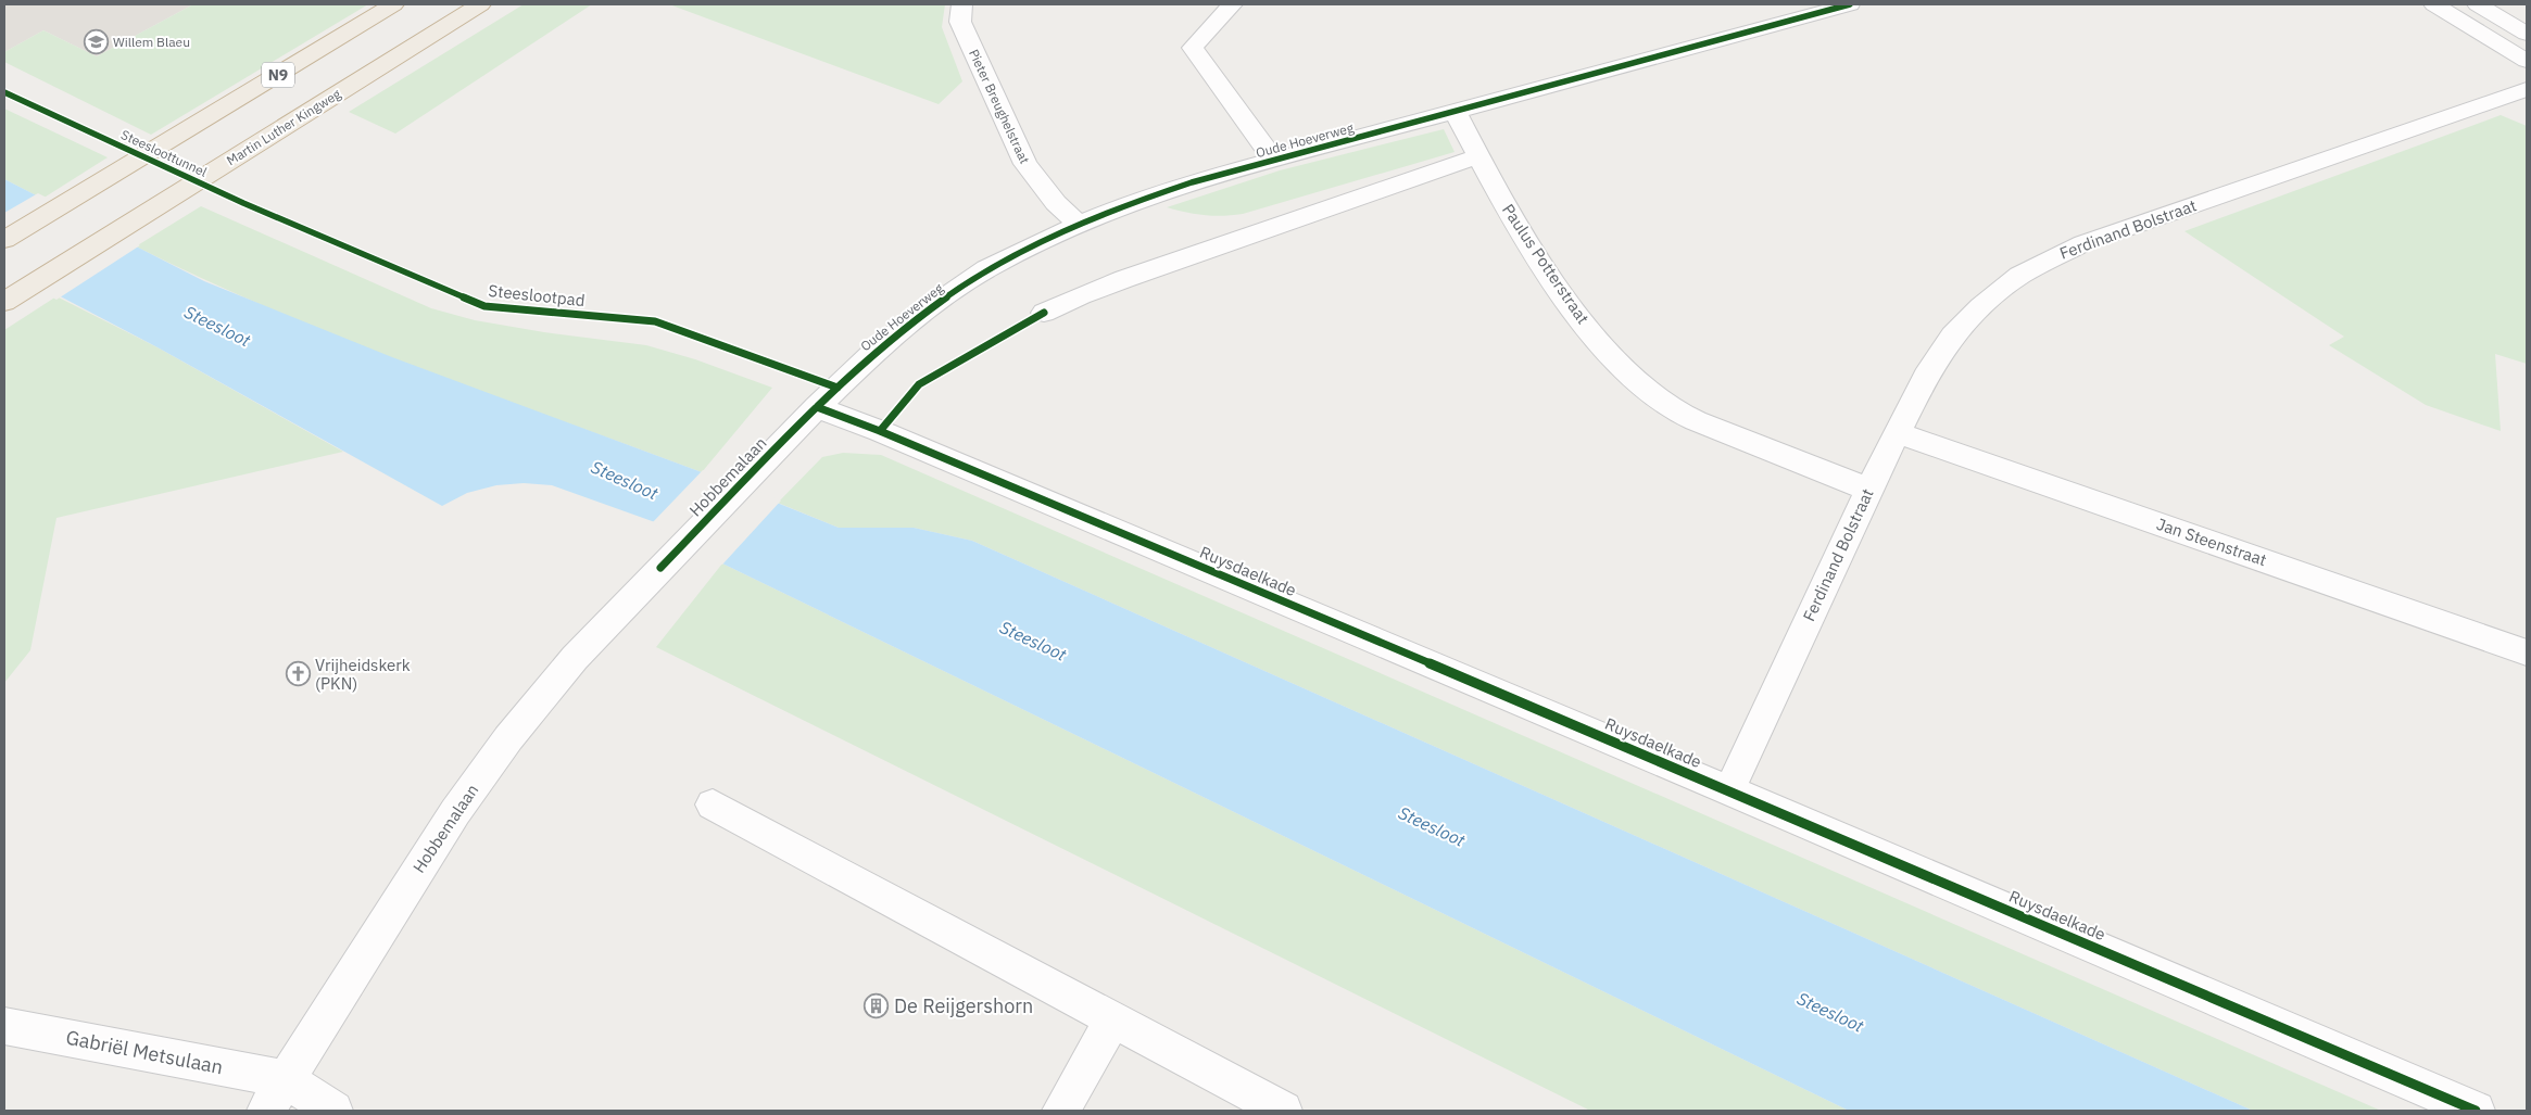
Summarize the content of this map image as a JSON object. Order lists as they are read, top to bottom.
{
  "streets": {
    "highway": ["N9", "Martin Luther Kingweg"],
    "street": [
      "Pieter Breughelstraat",
      "Oude Hoeverweg",
      "Ferdinand Bolstraat",
      "Paulus Potterstraat",
      "Hobbemalaan",
      "Jan Steenstraat",
      "Ruysdaelkade",
      "Gabriël Metsulaan"
    ],
    "cycle path": ["Steesloottunnel"]
  },
  "crossings": [
    ["Pieter Breughelstraat", "Oude Hoeverweg"],
    ["Oude Hoeverweg", "Paulus Potterstraat"],
    ["Oude Hoeverweg", "Hobbemalaan"],
    ["Oude Hoeverweg", "Ruysdaelkade"],
    ["Ferdinand Bolstraat", "Paulus Potterstraat"],
    ["Ferdinand Bolstraat", "Jan Steenstraat"],
    ["Ferdinand Bolstraat", "Ruysdaelkade"],
    ["Hobbemalaan", "Ruysdaelkade"],
    ["Hobbemalaan", "Gabriël Metsulaan"]
  ],
  "water": ["Steesloot"],
  "places": {
    "school or university": ["Willem Blaeu"],
    "church": ["Vrijheidskerk (PKN)"],
    "building": ["De Reijgershorn"]
  }
}
